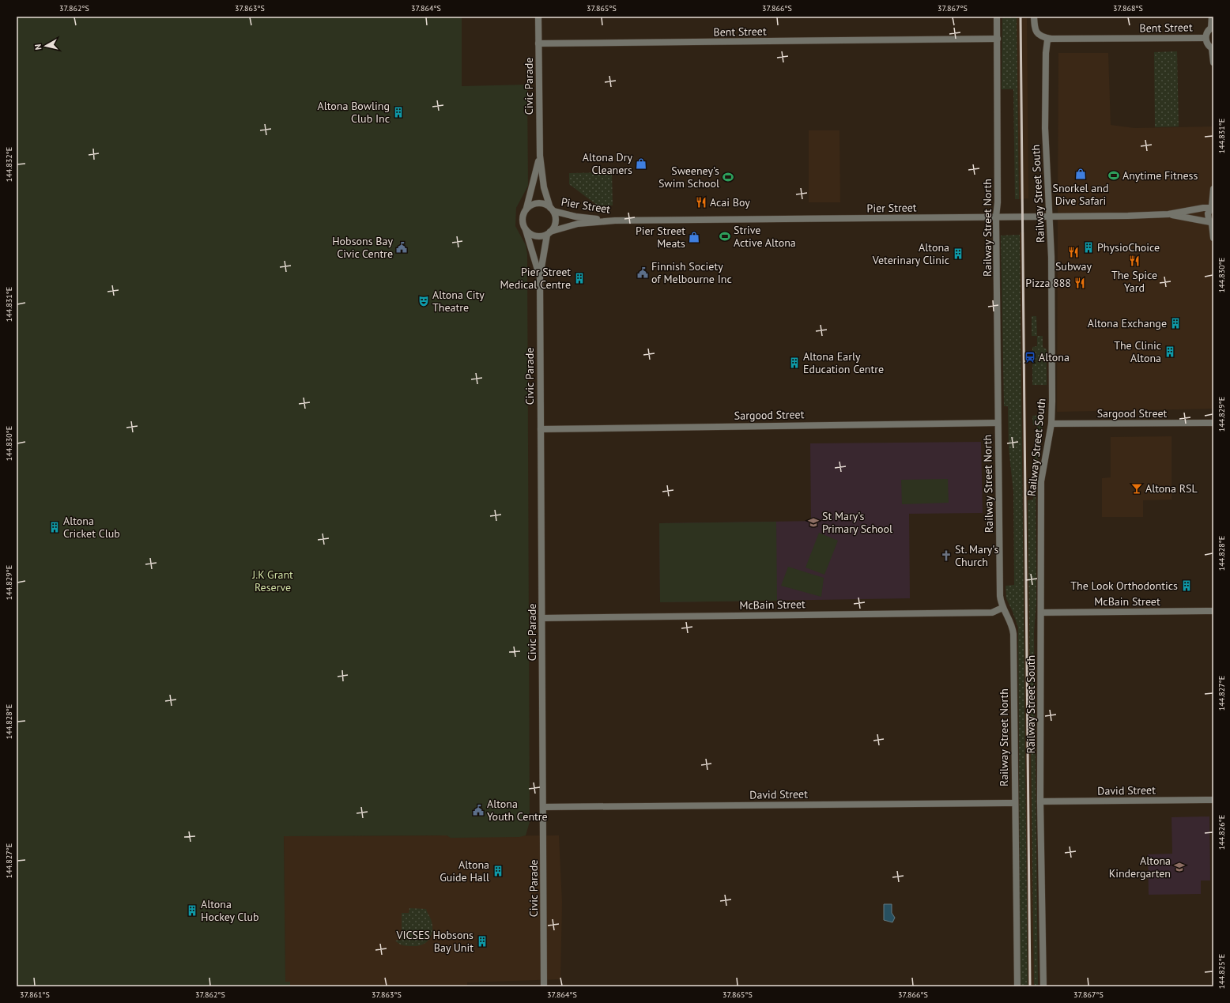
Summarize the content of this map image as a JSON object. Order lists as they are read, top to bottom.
{
  "streets": {
    "street": [
      "Bent Street",
      "Civic Parade",
      "Railway Street South",
      "Pier Street",
      "Railway Street North",
      "Sargood Street",
      "McBain Street",
      "David Street"
    ]
  },
  "crossings": [
    ["Bent Street", "Civic Parade"],
    ["Bent Street", "Railway Street South"],
    ["Bent Street", "Railway Street North"],
    ["Civic Parade", "Pier Street"],
    ["Civic Parade", "Sargood Street"],
    ["Civic Parade", "McBain Street"],
    ["Civic Parade", "David Street"],
    ["Railway Street South", "Pier Street"],
    ["Railway Street South", "Sargood Street"],
    ["Railway Street South", "McBain Street"],
    ["Railway Street South", "David Street"],
    ["Pier Street", "Railway Street North"],
    ["Railway Street North", "Sargood Street"],
    ["Railway Street North", "McBain Street"],
    ["Railway Street North", "David Street"]
  ],
  "parks": ["J.K Grant Reserve"],
  "places": {
    "building": [
      "Altona Bowling Club Inc",
      "PhysioChoice",
      "Altona Veterinary Clinic",
      "Pier Street Medical Centre",
      "Altona Exchange",
      "The Clinic Altona",
      "Altona Early Education Centre",
      "Altona Cricket Club",
      "The Look Orthodontics",
      "Altona Guide Hall",
      "Altona Hockey Club",
      "VICSES Hobsons Bay Unit"
    ],
    "shop": ["Altona Dry Cleaners", "Snorkel and Dive Safari", "Pier Street Meats"],
    "sports": ["Anytime Fitness", "Sweeney's Swim School", "Strive Active Altona"],
    "restaurant": [
      "Acai Boy",
      "Subway",
      "The Spice Yard",
      "Pizza 888"
    ],
    "public building": ["Hobsons Bay Civic Centre", "Finnish Society of Melbourne Inc", "Altona Youth Centre"],
    "theatre": ["Altona City Theatre"],
    "station": ["Altona"],
    "bar": ["Altona RSL"],
    "school or university": ["St Mary's Primary School", "Altona Kindergarten"],
    "church": ["St. Mary's Church"]
  },
  "north": "left",
  "coordinates": [
    "37.862°S",
    "37.863°S",
    "37.864°S",
    "37.865°S",
    "37.866°S",
    "37.867°S",
    "37.868°S",
    "144.831°E",
    "144.832°E",
    "144.830°E",
    "144.829°E",
    "144.828°E",
    "144.827°E",
    "144.826°E",
    "144.825°E",
    "37.861°S"
  ]
}
